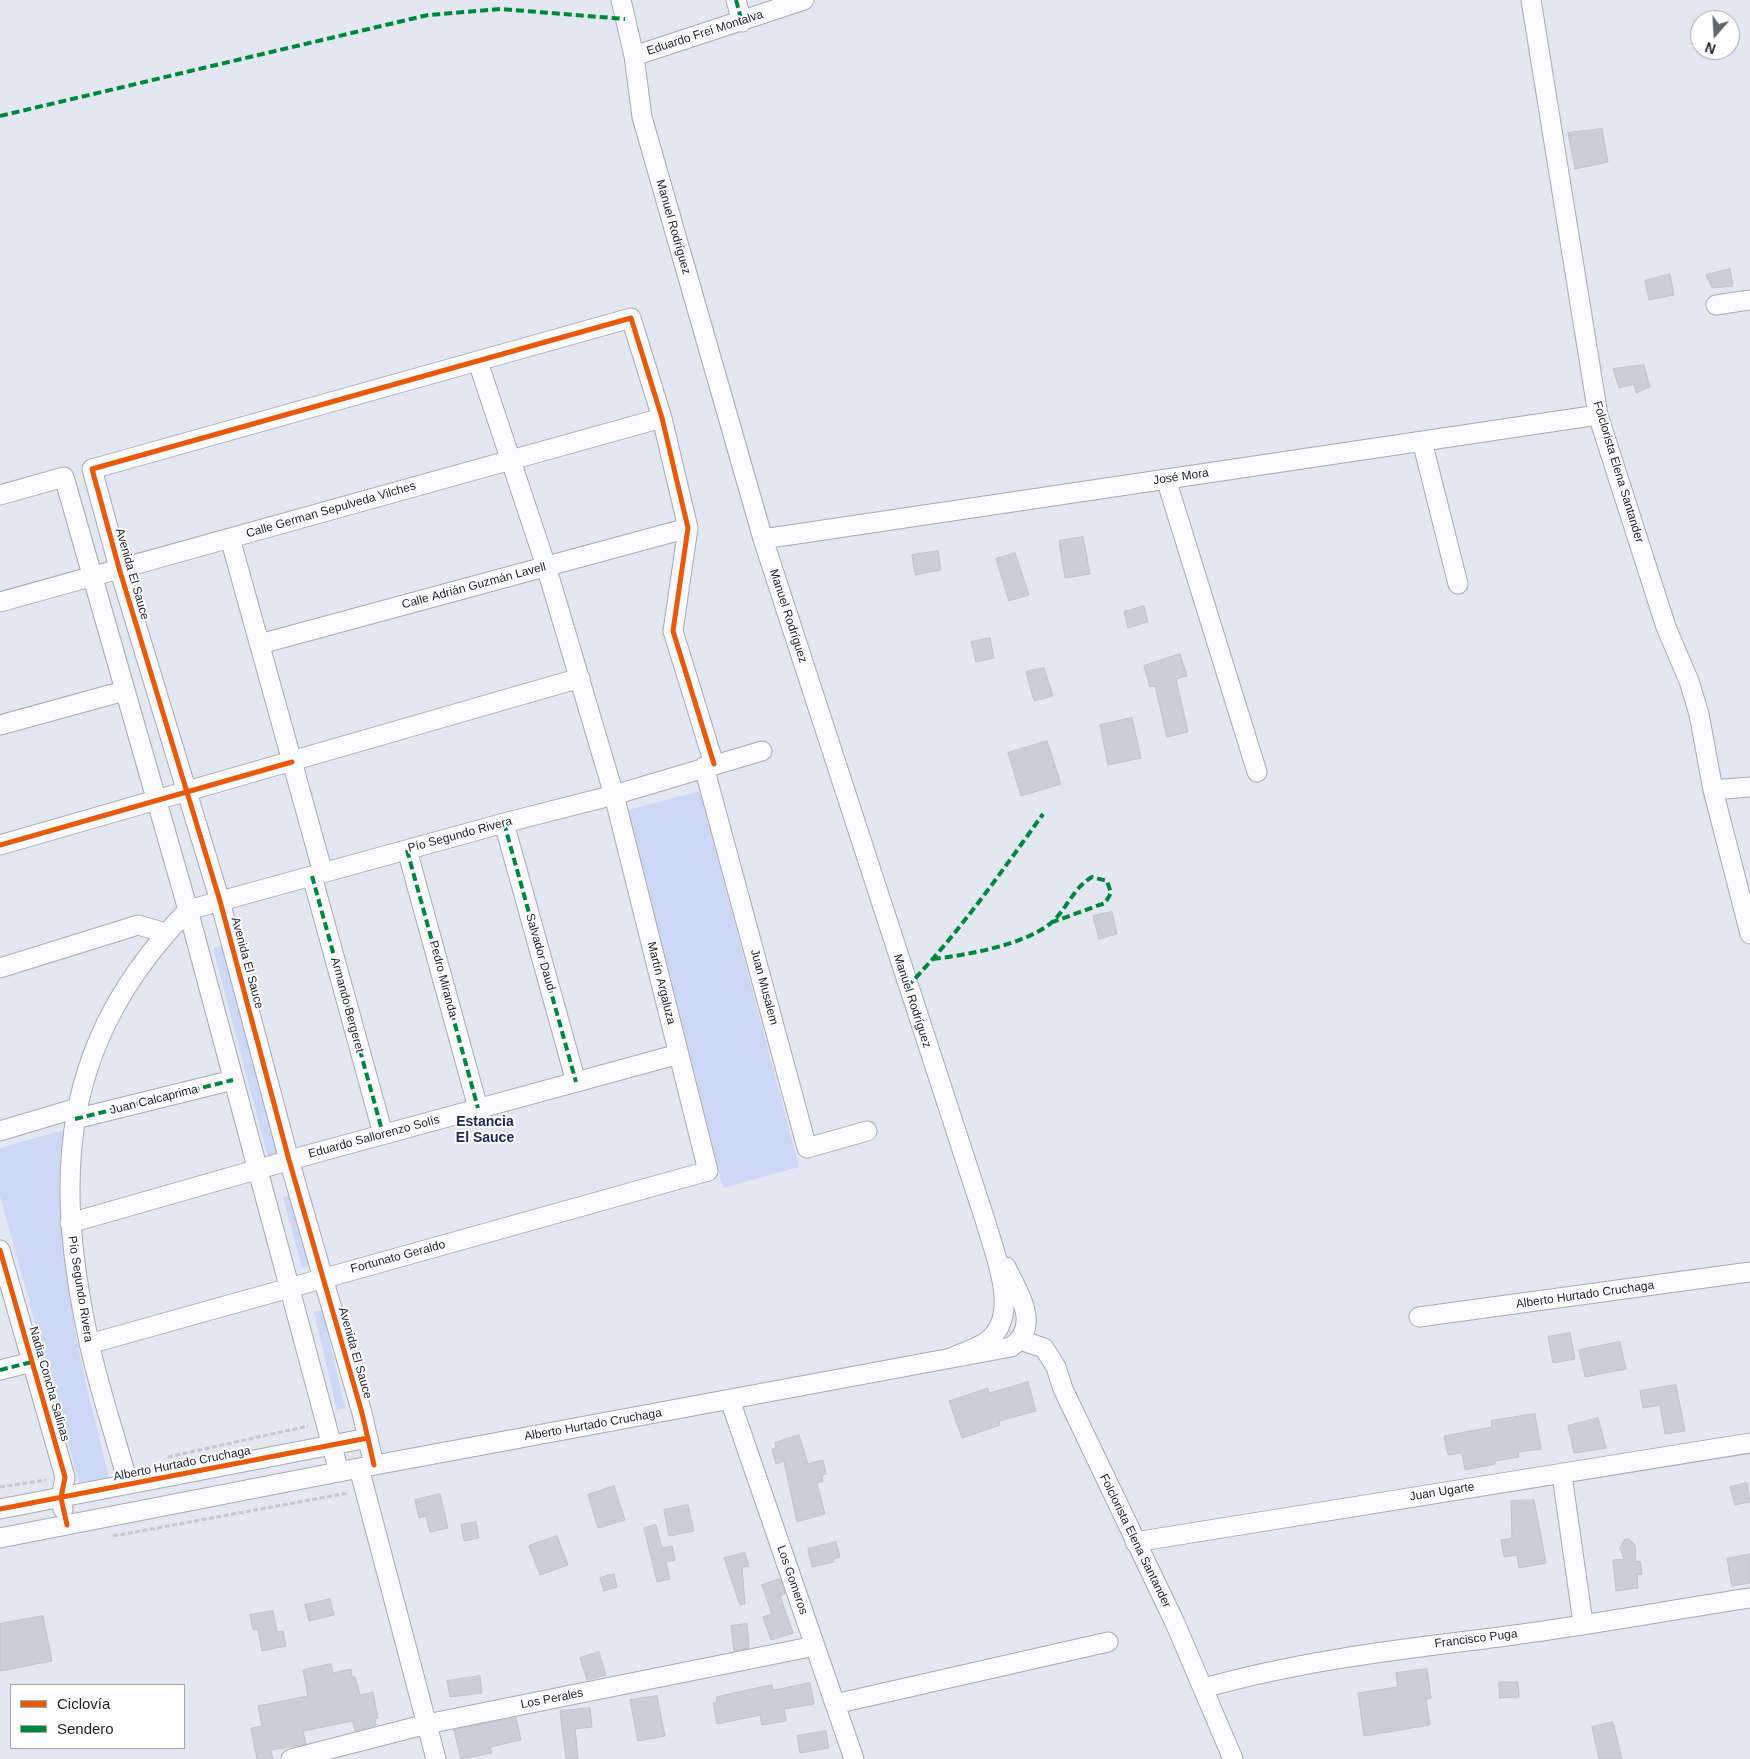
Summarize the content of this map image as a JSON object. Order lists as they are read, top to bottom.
{
  "streets": {
    "street": [
      "Eduardo Frei Montalva",
      "Manuel Rodríguez",
      "Folclorista Elena Santander",
      "José Mora",
      "Calle German Sepulveda Vilches",
      "Avenida El Sauce",
      "Calle Adrián Guzmán Lavell",
      "Pío Segundo Rivera",
      "Salvador Daud",
      "Pedro Miranda",
      "Martín Argaluza",
      "Juan Musalem",
      "Armando Bergeret",
      "Juan Calcaprima",
      "Eduardo Sallorenzo Solís",
      "Fortunato Geraldo",
      "Alberto Hurtado Cruchaga",
      "Nadia Concha Salinas",
      "Juan Ugarte",
      "Los Gomeros",
      "Francisco Puga",
      "Los Perales"
    ]
  },
  "crossings": [
    ["Eduardo Frei Montalva", "Manuel Rodríguez"],
    ["Manuel Rodríguez", "Folclorista Elena Santander"],
    ["Manuel Rodríguez", "José Mora"],
    ["Manuel Rodríguez", "Alberto Hurtado Cruchaga"],
    ["Folclorista Elena Santander", "José Mora"],
    ["Folclorista Elena Santander", "Juan Ugarte"],
    ["Folclorista Elena Santander", "Francisco Puga"],
    ["Calle German Sepulveda Vilches", "Avenida El Sauce"],
    ["Calle German Sepulveda Vilches", "Martín Argaluza"],
    ["Calle German Sepulveda Vilches", "Armando Bergeret"],
    ["Avenida El Sauce", "Pío Segundo Rivera"],
    ["Avenida El Sauce", "Martín Argaluza"],
    ["Avenida El Sauce", "Eduardo Sallorenzo Solís"],
    ["Avenida El Sauce", "Fortunato Geraldo"],
    ["Avenida El Sauce", "Alberto Hurtado Cruchaga"],
    ["Avenida El Sauce", "Los Perales"],
    ["Calle Adrián Guzmán Lavell", "Martín Argaluza"],
    ["Calle Adrián Guzmán Lavell", "Armando Bergeret"],
    ["Pío Segundo Rivera", "Salvador Daud"],
    ["Pío Segundo Rivera", "Pedro Miranda"],
    ["Pío Segundo Rivera", "Martín Argaluza"],
    ["Pío Segundo Rivera", "Juan Musalem"],
    ["Pío Segundo Rivera", "Armando Bergeret"],
    ["Pío Segundo Rivera", "Juan Calcaprima"],
    ["Pío Segundo Rivera", "Eduardo Sallorenzo Solís"],
    ["Pío Segundo Rivera", "Fortunato Geraldo"],
    ["Pío Segundo Rivera", "Alberto Hurtado Cruchaga"],
    ["Salvador Daud", "Eduardo Sallorenzo Solís"],
    ["Pedro Miranda", "Eduardo Sallorenzo Solís"],
    ["Martín Argaluza", "Eduardo Sallorenzo Solís"],
    ["Martín Argaluza", "Fortunato Geraldo"],
    ["Armando Bergeret", "Eduardo Sallorenzo Solís"],
    ["Alberto Hurtado Cruchaga", "Nadia Concha Salinas"],
    ["Alberto Hurtado Cruchaga", "Los Gomeros"],
    ["Los Gomeros", "Los Perales"]
  ],
  "districts": ["Estancia El Sauce"],
  "legend": ["Ciclovía", "Sendero"],
  "north": "bottom"
}
